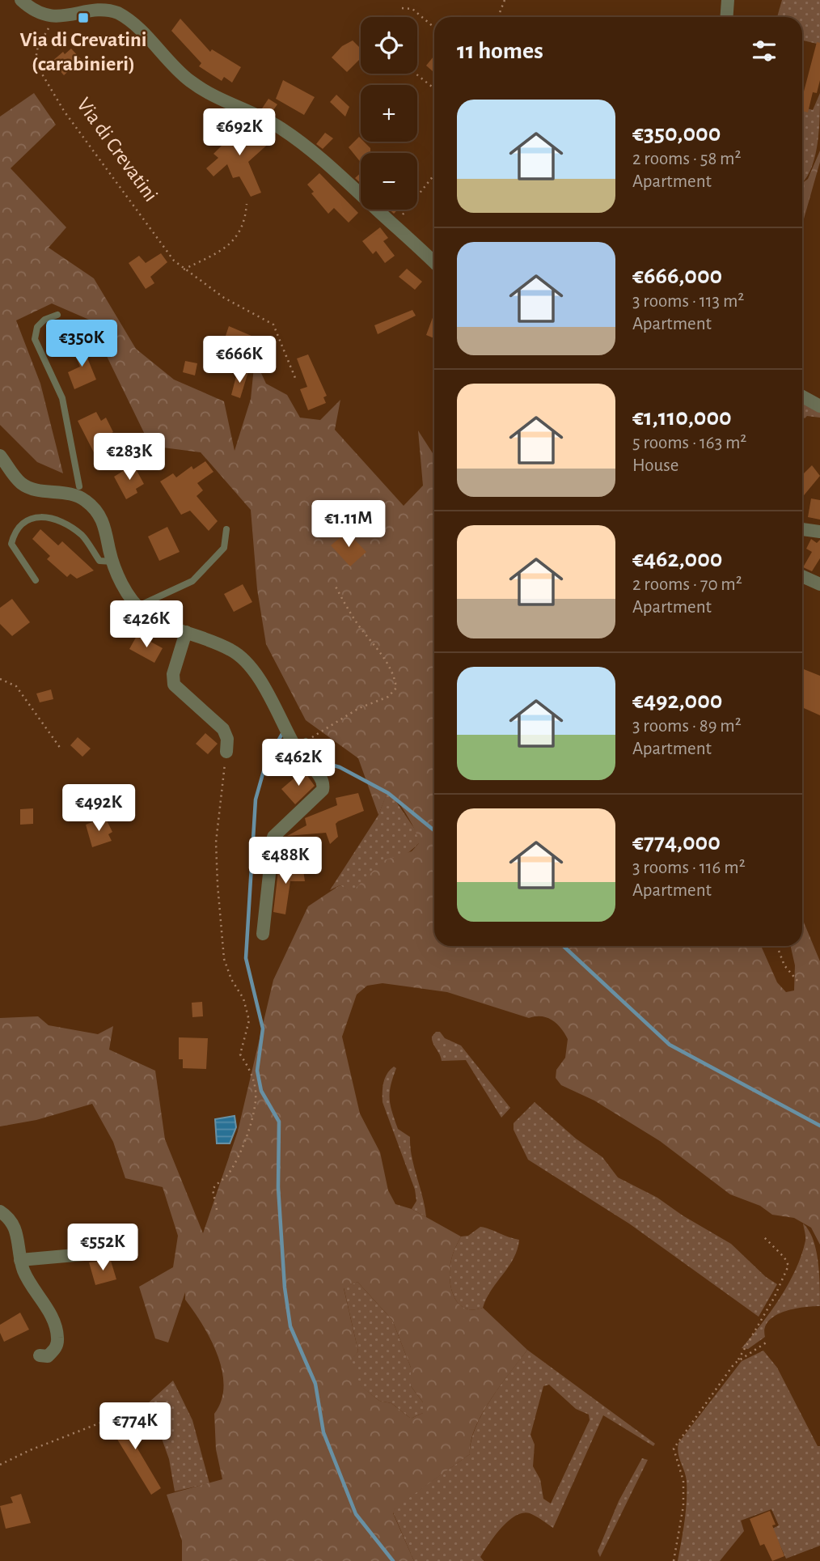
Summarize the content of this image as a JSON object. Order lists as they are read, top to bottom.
{
  "streets": {
    "path": ["Via di Crevatini"]
  },
  "places": {
    "transit": ["Via di Crevatini (carabinieri)"]
  },
  "page": {
    "map_buttons": ["+", "−"],
    "heading": "11 homes",
    "list": [
      {
        "name": "€350,000",
        "note": "2 rooms · 58 m² · Apartment"
      },
      {
        "name": "€666,000",
        "note": "3 rooms · 113 m² · Apartment"
      },
      {
        "name": "€1,110,000",
        "note": "5 rooms · 163 m² · House"
      },
      {
        "name": "€462,000",
        "note": "2 rooms · 70 m² · Apartment"
      },
      {
        "name": "€492,000",
        "note": "3 rooms · 89 m² · Apartment"
      },
      {
        "name": "€774,000",
        "note": "3 rooms · 116 m² · Apartment"
      }
    ],
    "price": [
      "€692K",
      "€350K",
      "€666K",
      "€283K",
      "€1.11M",
      "€426K",
      "€462K",
      "€492K",
      "€488K",
      "€552K",
      "€774K"
    ]
  }
}
